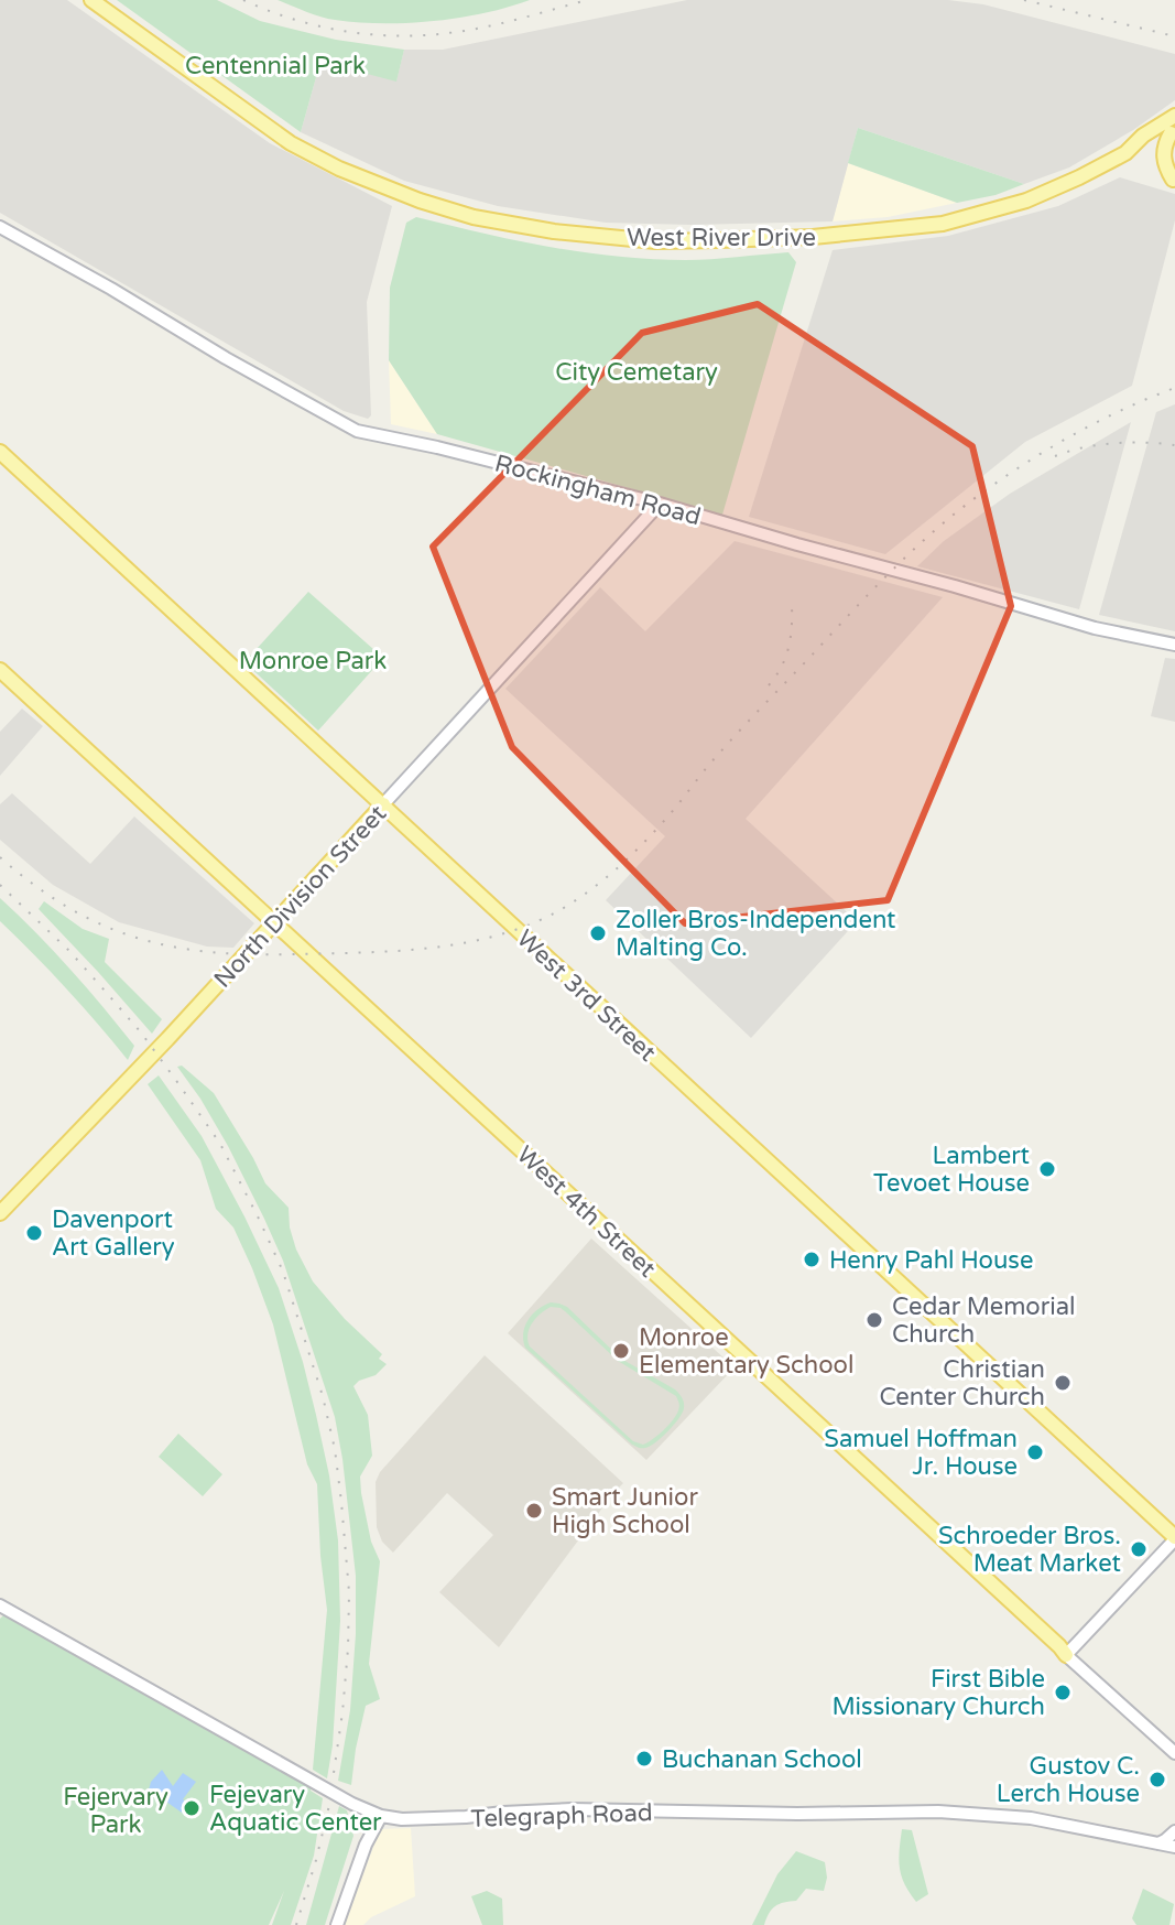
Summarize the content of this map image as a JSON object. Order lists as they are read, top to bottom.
{
  "streets": {
    "main road": [
      "West River Drive",
      "North Division Street",
      "West 3rd Street",
      "West 4th Street"
    ],
    "street": ["Rockingham Road", "Telegraph Road"]
  },
  "crossings": [
    ["Rockingham Road", "North Division Street"],
    ["North Division Street", "West 3rd Street"],
    ["North Division Street", "West 4th Street"]
  ],
  "parks": [
    "Centennial Park",
    "City Cemetary",
    "Monroe Park",
    "Fejervary Park"
  ],
  "places": [
    "Zoller Bros-Independent Malting Co.",
    "Lambert Tevoet House",
    "Davenport Art Gallery",
    "Henry Pahl House",
    "Cedar Memorial Church",
    "Monroe Elementary School",
    "Christian Center Church",
    "Samuel Hoffman Jr. House",
    "Smart Junior High School",
    "Schroeder Bros. Meat Market",
    "First Bible Missionary Church",
    "Buchanan School",
    "Gustov C. Lerch House",
    "Fejevary Aquatic Center"
  ]
}
